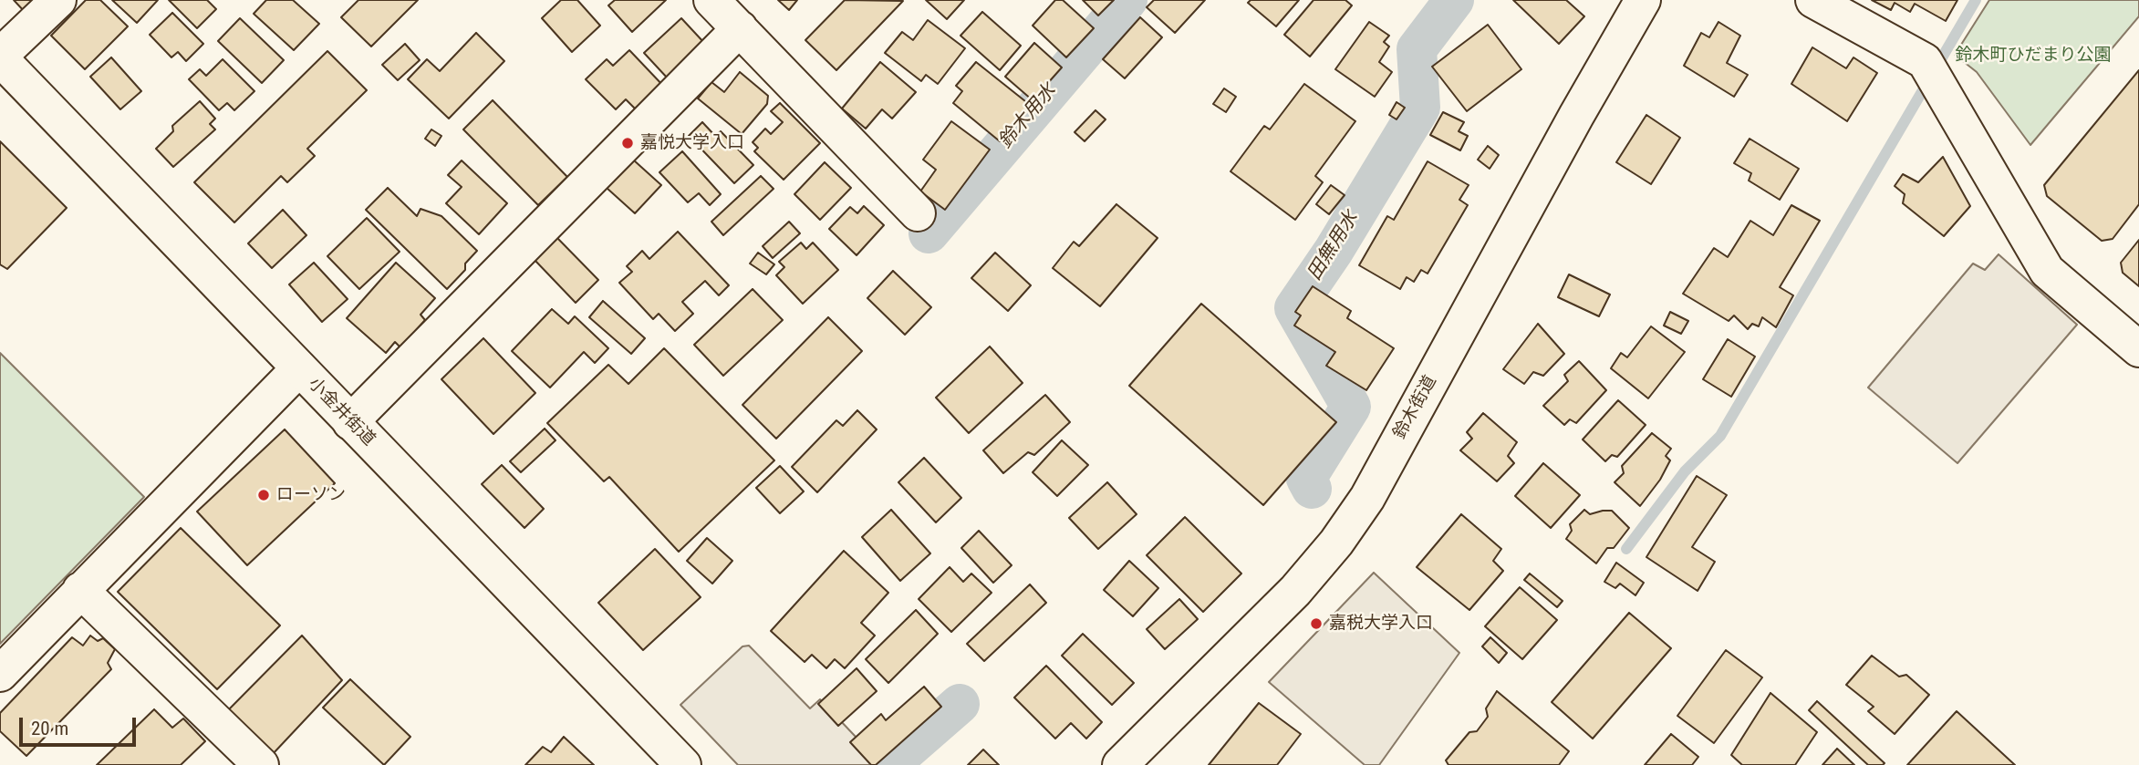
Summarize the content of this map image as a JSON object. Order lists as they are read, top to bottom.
{
  "streets": {
    "street": ["鈴木街道", "小金井街道"]
  },
  "water": ["鈴木用水", "田無用水"],
  "parks": ["鈴木町ひだまり公園"],
  "places": ["嘉悦大学入口", "ローソン", "嘉税大学入口"],
  "scale_bar": "20 m"
}
